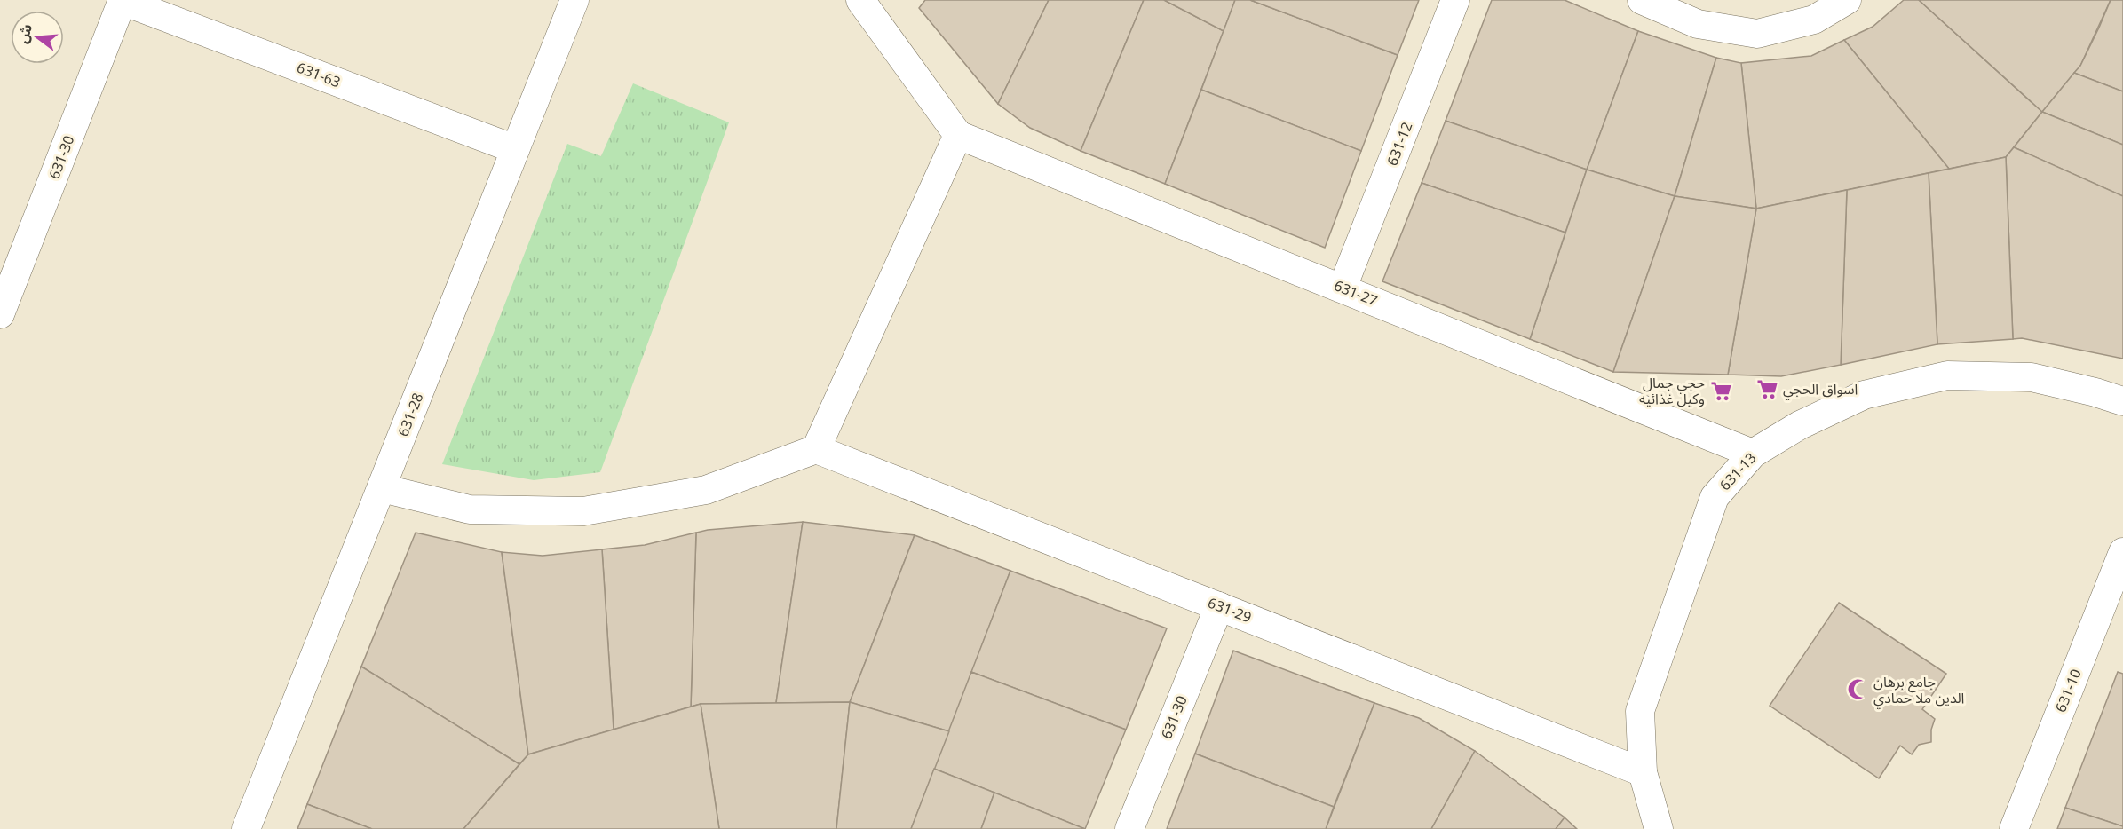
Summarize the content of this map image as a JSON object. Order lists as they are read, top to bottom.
{
  "streets": {
    "street": [
      "631-63",
      "631-12",
      "631-30",
      "631-27",
      "631-28",
      "631-13",
      "631-29",
      "631-10"
    ]
  },
  "crossings": [
    ["631-63", "631-30"],
    ["631-63", "631-28"],
    ["631-12", "631-27"],
    ["631-30", "631-29"],
    ["631-27", "631-13"],
    ["631-13", "631-29"]
  ],
  "places": {
    "supermarket": ["اسواق الحجي", "حجي جمال وكيل غذائيه"],
    "mosque": ["جامع برهان الدين ملا حمادي"]
  },
  "north": "left"
}
